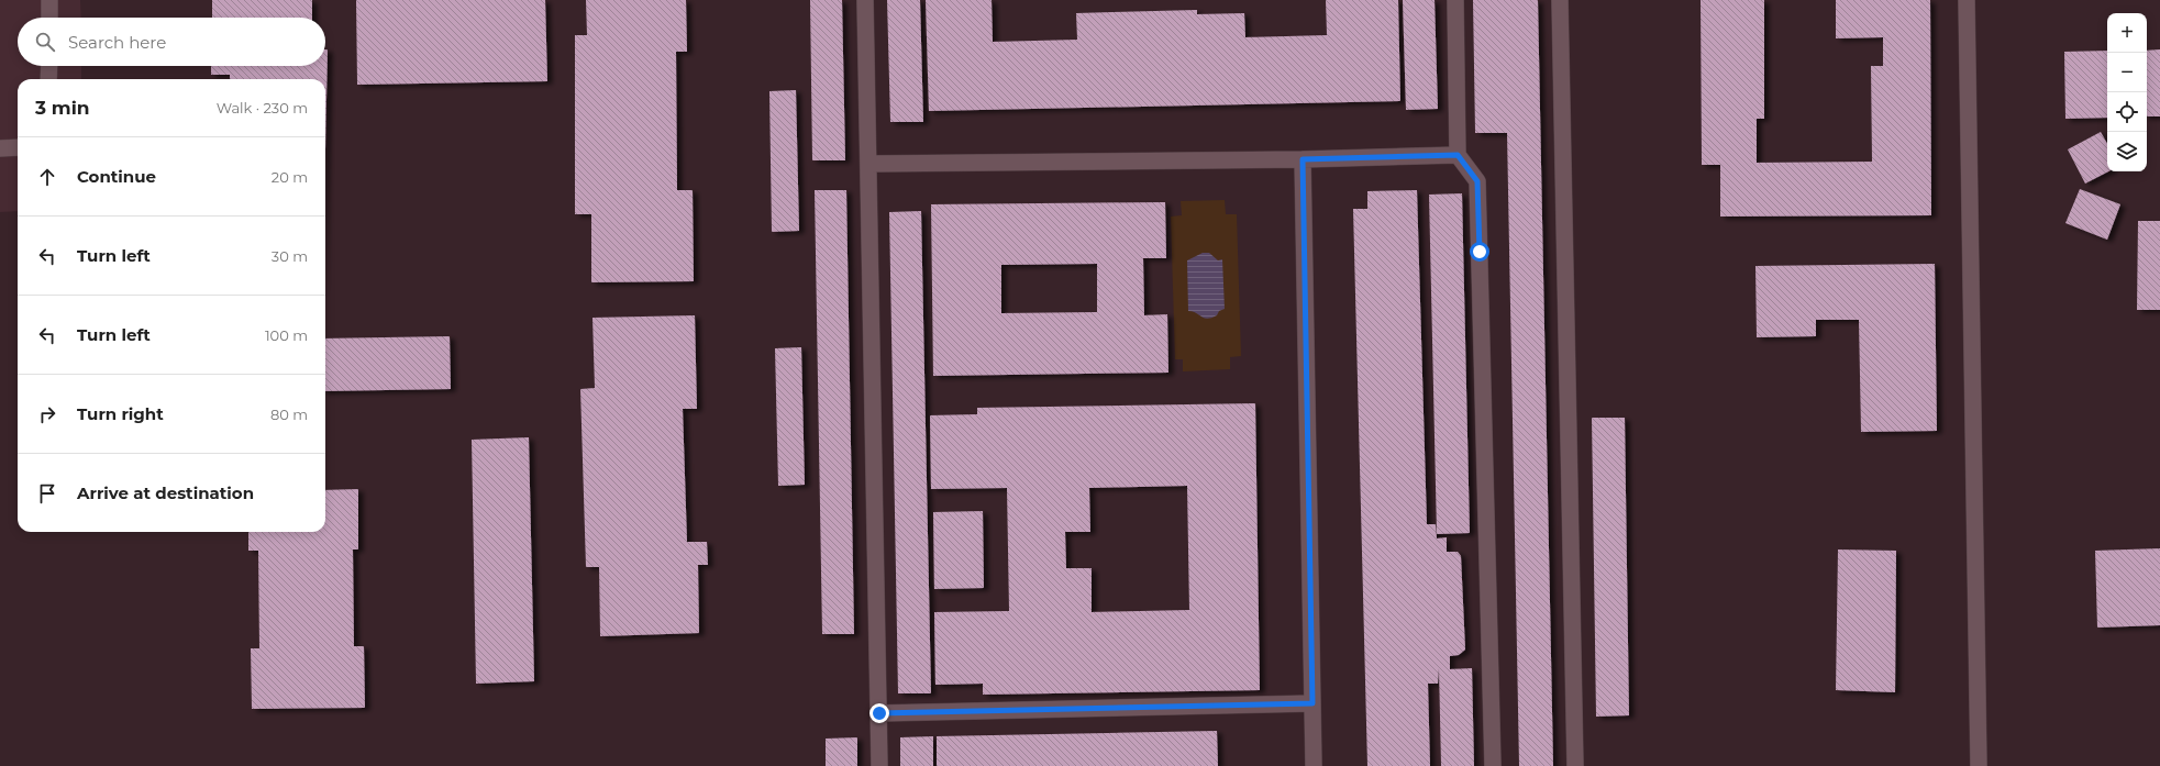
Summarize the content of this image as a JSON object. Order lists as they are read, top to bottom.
{
  "page": {
    "map_buttons": ["+", "−"],
    "search": "Search here",
    "heading": ["3 min", "Walk · 230 m"],
    "list": [
      ["Continue", "20 m"],
      ["Turn left", "30 m"],
      ["Turn left", "100 m"],
      ["Turn right", "80 m"],
      "Arrive at destination"
    ]
  }
}
